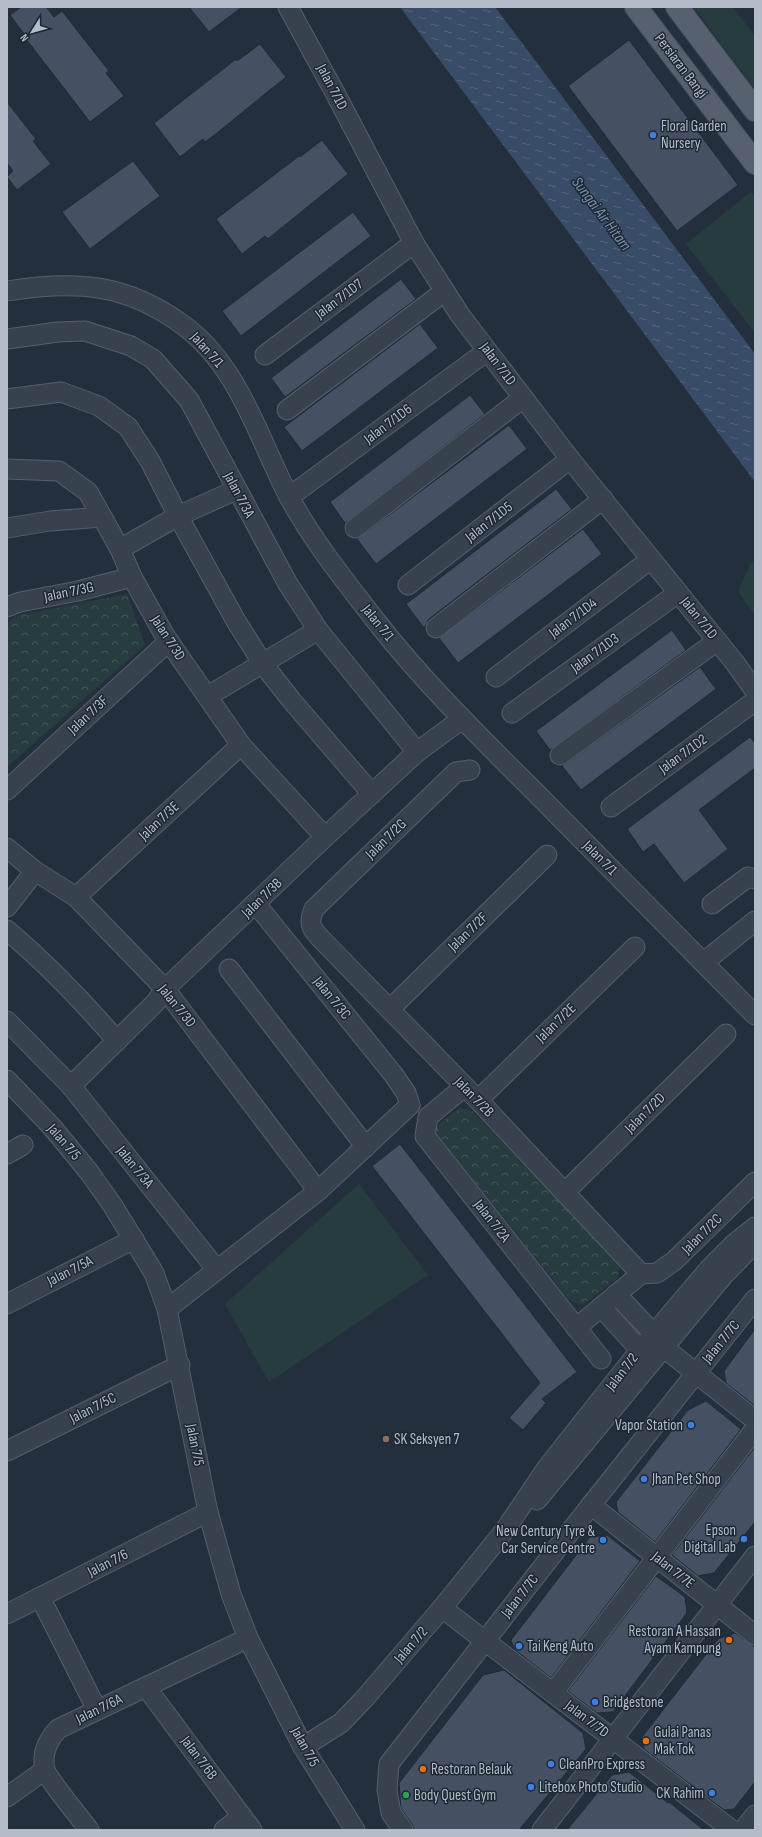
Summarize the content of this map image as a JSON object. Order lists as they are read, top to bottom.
{
  "streets": {
    "main road": ["Persiaran Bangi"],
    "street": [
      "Jalan 7/1D",
      "Jalan 7/1D7",
      "Jalan 7/1",
      "Jalan 7/1D6",
      "Jalan 7/3A",
      "Jalan 7/1D5",
      "Jalan 7/3G",
      "Jalan 7/1D4",
      "Jalan 7/3D",
      "Jalan 7/1D3",
      "Jalan 7/3F",
      "Jalan 7/1D2",
      "Jalan 7/3E",
      "Jalan 7/2G",
      "Jalan 7/3B",
      "Jalan 7/2F",
      "Jalan 7/3C",
      "Jalan 7/2E",
      "Jalan 7/2B",
      "Jalan 7/2D",
      "Jalan 7/5",
      "Jalan 7/2A",
      "Jalan 7/2C",
      "Jalan 7/5A",
      "Jalan 7/7C",
      "Jalan 7/2",
      "Jalan 7/5C",
      "Jalan 7/6",
      "Jalan 7/7E",
      "Jalan 7/6A",
      "Jalan 7/7D",
      "Jalan 7/6B"
    ]
  },
  "crossings": [
    ["Jalan 7/1D", "Jalan 7/1D7"],
    ["Jalan 7/1D", "Jalan 7/1D6"],
    ["Jalan 7/1D", "Jalan 7/1D5"],
    ["Jalan 7/1D", "Jalan 7/1D4"],
    ["Jalan 7/1D", "Jalan 7/1D3"],
    ["Jalan 7/1", "Jalan 7/1D6"],
    ["Jalan 7/1", "Jalan 7/3B"],
    ["Jalan 7/3A", "Jalan 7/3B"],
    ["Jalan 7/3G", "Jalan 7/3D"],
    ["Jalan 7/3D", "Jalan 7/3F"],
    ["Jalan 7/3D", "Jalan 7/3E"],
    ["Jalan 7/3D", "Jalan 7/3B"],
    ["Jalan 7/2G", "Jalan 7/2B"],
    ["Jalan 7/3B", "Jalan 7/3C"],
    ["Jalan 7/2F", "Jalan 7/2B"],
    ["Jalan 7/2E", "Jalan 7/2B"],
    ["Jalan 7/2B", "Jalan 7/2D"],
    ["Jalan 7/2B", "Jalan 7/2A"],
    ["Jalan 7/2B", "Jalan 7/2C"],
    ["Jalan 7/5", "Jalan 7/5A"],
    ["Jalan 7/5", "Jalan 7/2"],
    ["Jalan 7/5", "Jalan 7/5C"],
    ["Jalan 7/5", "Jalan 7/6"],
    ["Jalan 7/5", "Jalan 7/6A"],
    ["Jalan 7/7C", "Jalan 7/7E"],
    ["Jalan 7/7C", "Jalan 7/7D"],
    ["Jalan 7/2", "Jalan 7/7D"],
    ["Jalan 7/6A", "Jalan 7/6B"]
  ],
  "water": ["Sungai Air Hitam"],
  "places": [
    "Floral Garden Nursery",
    "Vapor Station",
    "SK Seksyen 7",
    "Jhan Pet Shop",
    "Epson Digital Lab",
    "New Century Tyre & Car Service Centre",
    "Restoran A Hassan Ayam Kampung",
    "Tai Keng Auto",
    "Bridgestone",
    "Gulai Panas Mak Tok",
    "CleanPro Express",
    "Restoran Belauk",
    "Litebox Photo Studio",
    "CK Rahim",
    "Body Quest Gym"
  ],
  "north": "bottom left"
}
